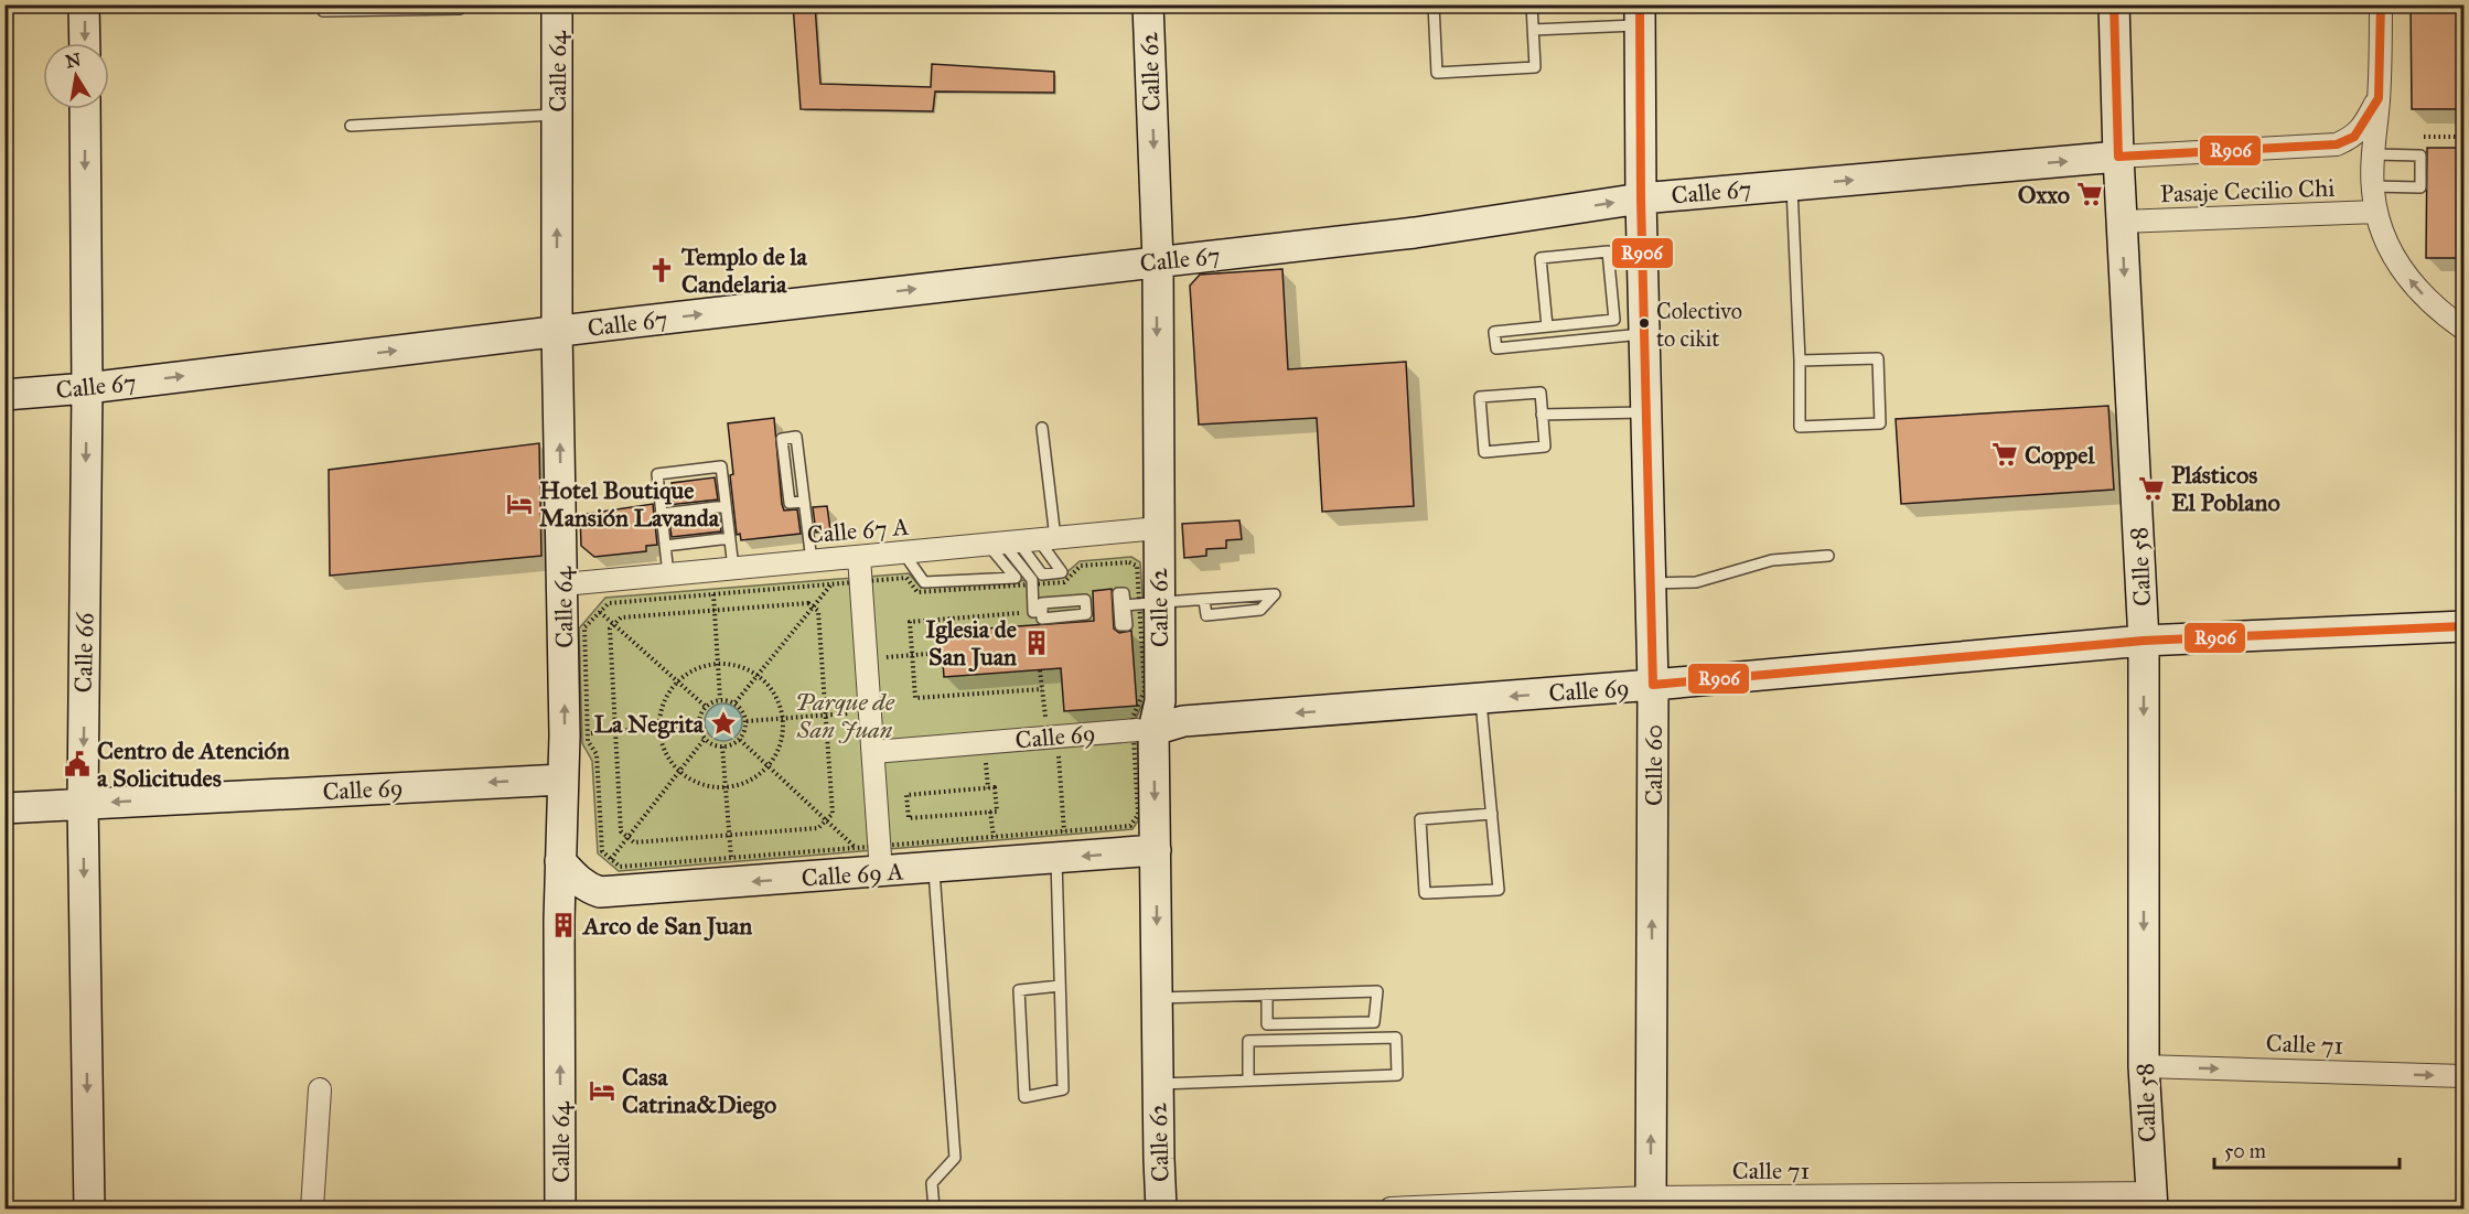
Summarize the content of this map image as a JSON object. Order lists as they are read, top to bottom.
{
  "streets": {
    "main road": [
      "Calle 64",
      "Calle 62",
      "Calle 67",
      "Calle 58",
      "Calle 66",
      "Calle 69",
      "Calle 60",
      "Calle 69 A"
    ],
    "street": ["Pasaje Cecilio Chi", "Calle 67 A", "Calle 71"]
  },
  "crossings": [
    ["Calle 64", "Calle 67"],
    ["Calle 64", "Calle 67 A"],
    ["Calle 64", "Calle 69"],
    ["Calle 64", "Calle 69 A"],
    ["Calle 62", "Calle 67"],
    ["Calle 62", "Calle 67 A"],
    ["Calle 62", "Calle 69"],
    ["Calle 62", "Calle 69 A"],
    ["Pasaje Cecilio Chi", "Calle 58"],
    ["Calle 67", "Calle 58"],
    ["Calle 67", "Calle 66"],
    ["Calle 67", "Calle 60"],
    ["Calle 58", "Calle 69"],
    ["Calle 58", "Calle 71"],
    ["Calle 66", "Calle 69"],
    ["Calle 69", "Calle 60"],
    ["Calle 60", "Calle 71"]
  ],
  "one_way": [
    "Calle 64",
    "Calle 62",
    "Calle 67",
    "Calle 58",
    "Calle 66",
    "Calle 69",
    "Calle 60",
    "Calle 69 A"
  ],
  "parks": ["Parque de San Juan"],
  "places": {
    "supermarket": ["Oxxo", "Coppel", "Plásticos El Poblano"],
    "church": ["Templo de la Candelaria"],
    "other": ["Colectivo to cikit"],
    "hotel": ["Hotel Boutique Mansión Lavanda", "Casa Catrina&Diego"],
    "building": ["Iglesia de San Juan", "Arco de San Juan"],
    "place": ["La Negrita"],
    "public building": ["Centro de Atención a Solicitudes"]
  },
  "lines": ["transit line R906"],
  "scale_bar": "50 m",
  "north": "top"
}
